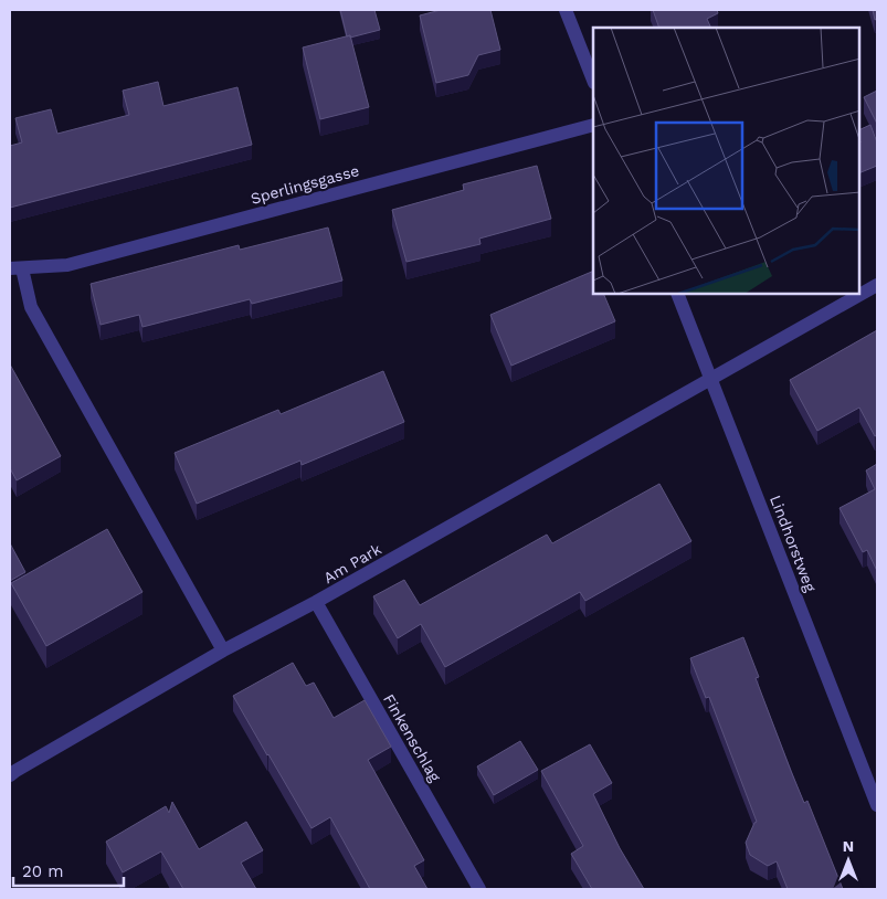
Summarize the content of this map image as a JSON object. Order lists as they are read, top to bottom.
{
  "streets": {
    "street": [
      "Sperlingsgasse",
      "Lindhorstweg",
      "Am Park",
      "Finkenschlag"
    ]
  },
  "crossings": [
    ["Sperlingsgasse", "Am Park"],
    ["Lindhorstweg", "Am Park"],
    ["Am Park", "Finkenschlag"]
  ],
  "scale_bar": "20 m",
  "north": "top"
}
